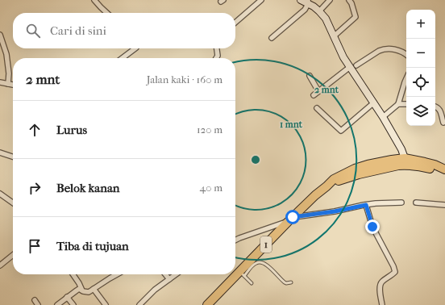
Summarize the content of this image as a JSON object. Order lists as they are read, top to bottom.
{
  "streets": {
    "highway": ["1"]
  },
  "page": {
    "map_buttons": ["+", "−"],
    "search": "Cari di sini",
    "heading": ["2 mnt", "Jalan kaki · 160 m"],
    "list": [
      ["Lurus", "120 m"],
      ["Belok kanan", "40 m"],
      "Tiba di tujuan"
    ]
  },
  "rings": ["2 mnt", "1 mnt"]
}
